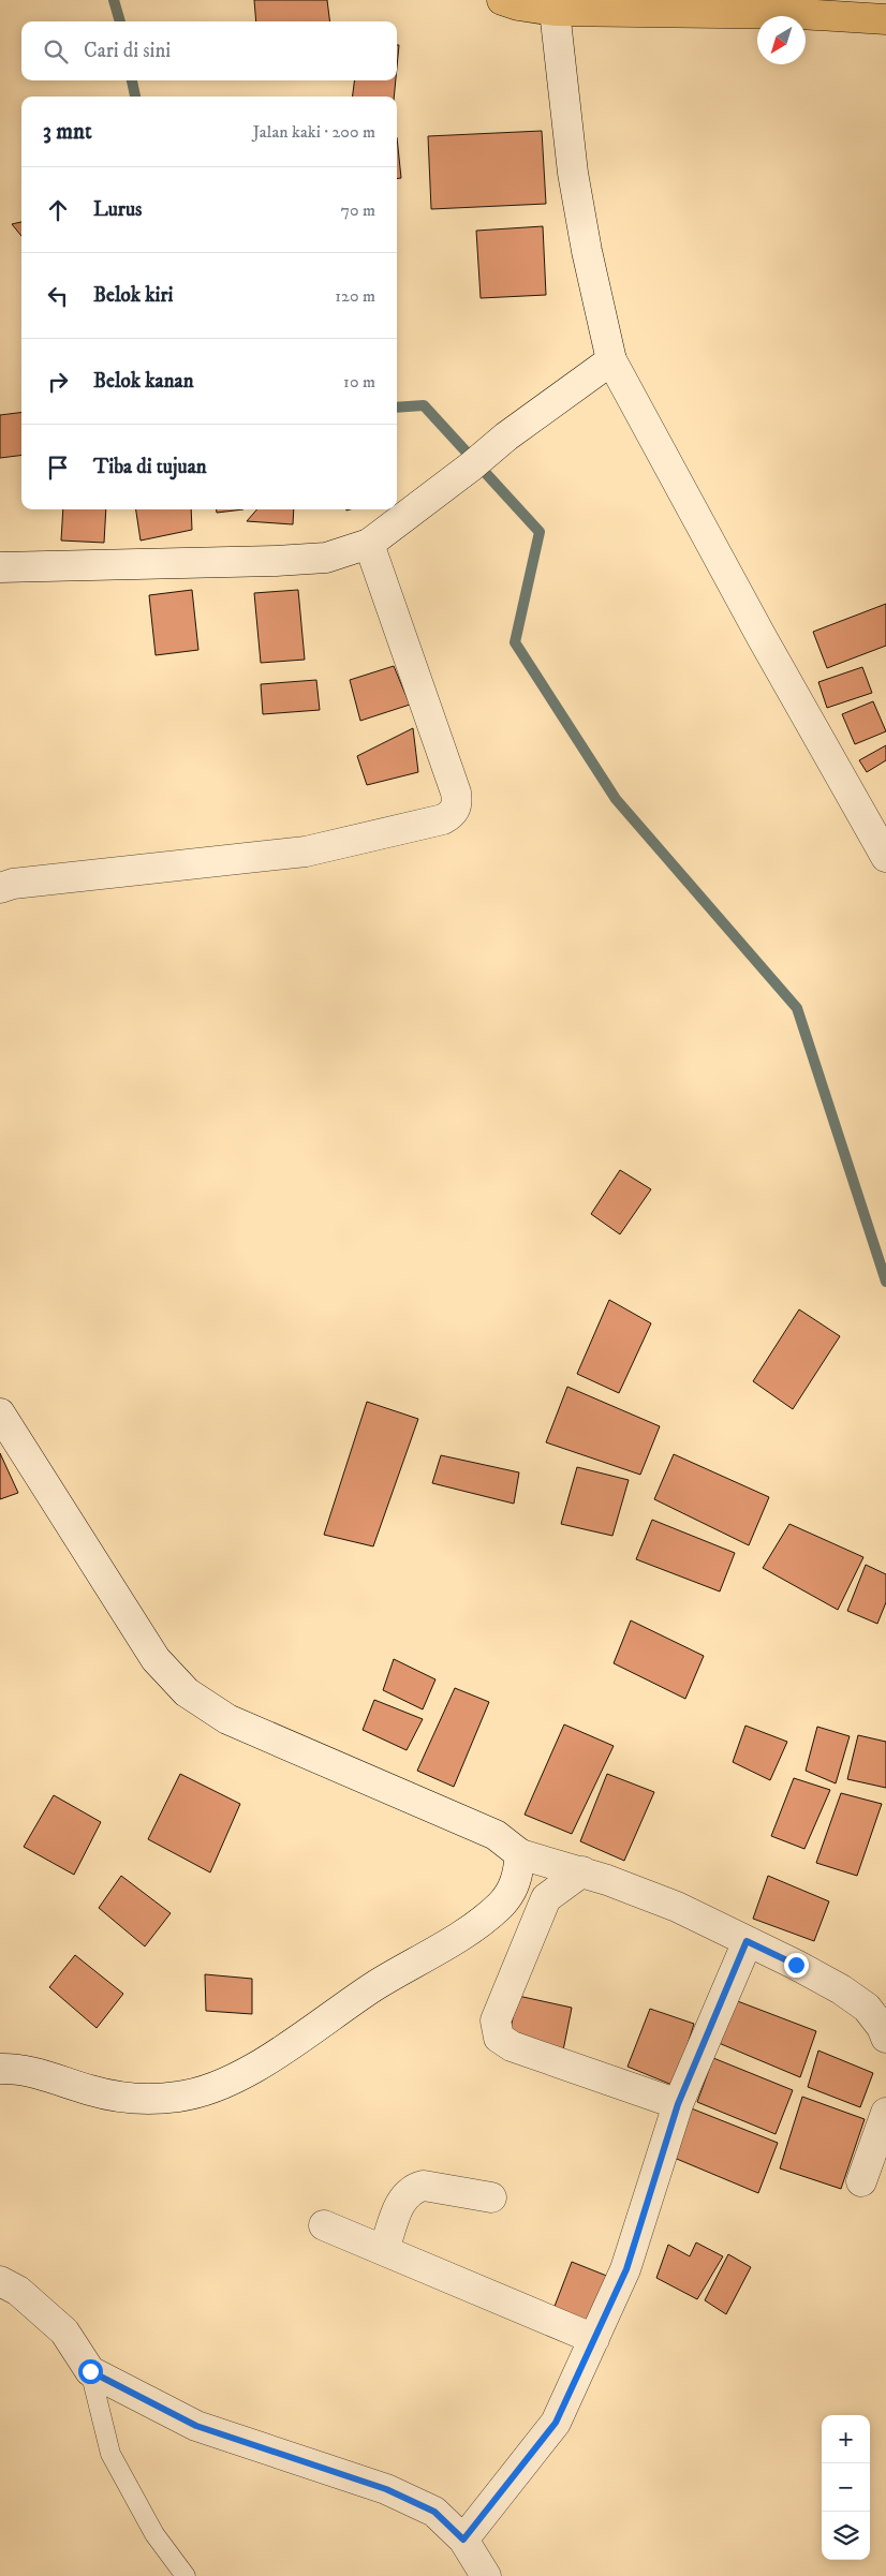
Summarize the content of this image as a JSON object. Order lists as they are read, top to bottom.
{
  "north": "bottom left",
  "page": {
    "search": "Cari di sini",
    "heading": ["3 mnt", "Jalan kaki · 200 m"],
    "list": [
      ["Lurus", "70 m"],
      ["Belok kiri", "120 m"],
      ["Belok kanan", "10 m"],
      "Tiba di tujuan"
    ],
    "map_buttons": ["+", "−"]
  }
}
